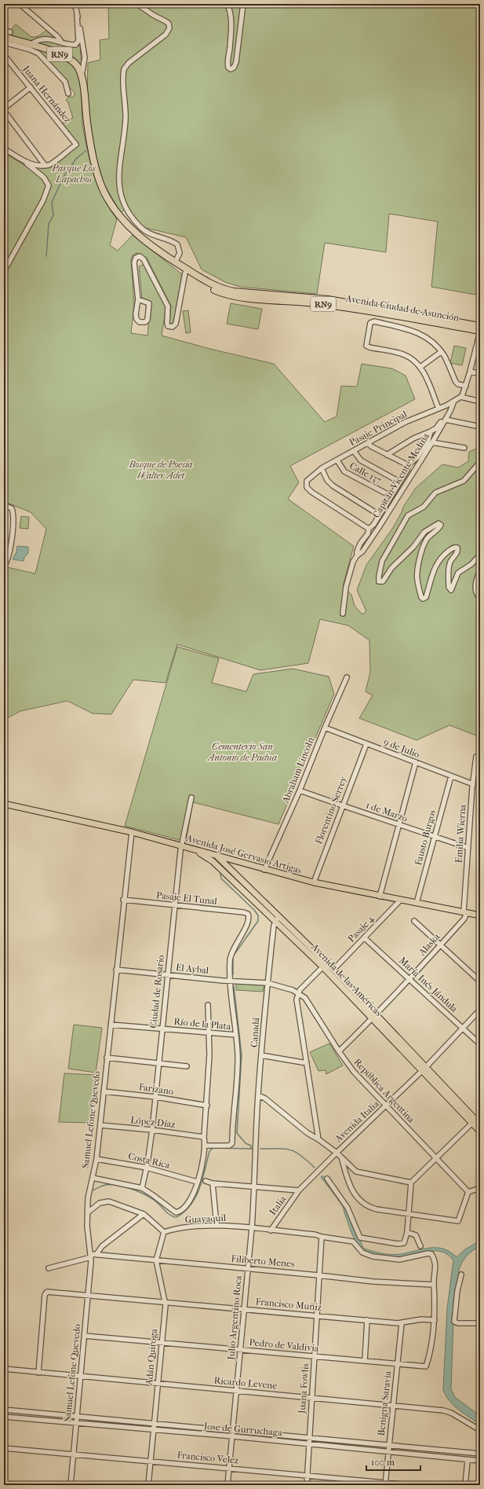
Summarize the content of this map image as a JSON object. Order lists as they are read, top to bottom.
{
  "streets": {
    "highway": ["RN9", "Avenida Ciudad de Asunción"],
    "main road": ["Avenida José Gervasio Artigas", "Avenida de las Américas"],
    "street": [
      "Juana Hernández",
      "Pasaje Principal",
      "Calle 137",
      "Capitán Vicente Medina",
      "9 de Julio",
      "Abraham Lincoln",
      "Florentino Serrey",
      "1 de Marzo",
      "Emilia Wierna",
      "Fausto Burgos",
      "Pasaje El Tunal",
      "Pasaje 4",
      "Alaska",
      "El Aybal",
      "María Inés Jándula",
      "Ciudad de Rosario",
      "Río de la Plata",
      "Canadá",
      "Farizano",
      "República Argentina",
      "Samuel Lefone Quevedo",
      "Avenida Italia",
      "López Díaz",
      "Costa Rica",
      "Italia",
      "Guayaquil",
      "Filiberto Menes",
      "Francisco Muñiz",
      "Julio Argentino Roca",
      "Pedro de Valdivia",
      "Adán Quiroga",
      "Ricardo Levene",
      "Juana Fowlis",
      "Benigna Saravia",
      "Jose de Gurruchaga",
      "Francisco Velez"
    ]
  },
  "crossings": [
    ["RN9", "Avenida Ciudad de Asunción"],
    ["Pasaje Principal", "Calle 137"],
    ["Pasaje Principal", "Capitán Vicente Medina"],
    ["Calle 137", "Capitán Vicente Medina"],
    ["9 de Julio", "Abraham Lincoln"],
    ["9 de Julio", "Florentino Serrey"],
    ["9 de Julio", "Emilia Wierna"],
    ["9 de Julio", "Fausto Burgos"],
    ["Abraham Lincoln", "1 de Marzo"],
    ["Abraham Lincoln", "Avenida José Gervasio Artigas"],
    ["Florentino Serrey", "1 de Marzo"],
    ["Florentino Serrey", "Avenida José Gervasio Artigas"],
    ["1 de Marzo", "Emilia Wierna"],
    ["1 de Marzo", "Fausto Burgos"],
    ["Emilia Wierna", "Avenida José Gervasio Artigas"],
    ["Emilia Wierna", "Alaska"],
    ["Fausto Burgos", "Avenida José Gervasio Artigas"],
    ["Avenida José Gervasio Artigas", "Pasaje 4"],
    ["Avenida José Gervasio Artigas", "Alaska"],
    ["Avenida José Gervasio Artigas", "Avenida de las Américas"],
    ["Avenida José Gervasio Artigas", "Ciudad de Rosario"],
    ["Avenida José Gervasio Artigas", "Samuel Lefone Quevedo"],
    ["Pasaje El Tunal", "El Aybal"],
    ["Pasaje El Tunal", "Ciudad de Rosario"],
    ["Pasaje El Tunal", "Samuel Lefone Quevedo"],
    ["Pasaje 4", "Avenida de las Américas"],
    ["Pasaje 4", "María Inés Jándula"],
    ["Alaska", "Avenida de las Américas"],
    ["Alaska", "María Inés Jándula"],
    ["Alaska", "República Argentina"],
    ["El Aybal", "Ciudad de Rosario"],
    ["El Aybal", "Canadá"],
    ["El Aybal", "República Argentina"],
    ["El Aybal", "Samuel Lefone Quevedo"],
    ["Avenida de las Américas", "Canadá"],
    ["Avenida de las Américas", "Avenida Italia"],
    ["María Inés Jándula", "Avenida Italia"],
    ["Ciudad de Rosario", "Río de la Plata"],
    ["Ciudad de Rosario", "Farizano"],
    ["Ciudad de Rosario", "López Díaz"],
    ["Ciudad de Rosario", "Costa Rica"],
    ["Río de la Plata", "Samuel Lefone Quevedo"],
    ["Canadá", "Julio Argentino Roca"],
    ["Farizano", "Samuel Lefone Quevedo"],
    ["República Argentina", "Avenida Italia"],
    ["Samuel Lefone Quevedo", "López Díaz"],
    ["Samuel Lefone Quevedo", "Costa Rica"],
    ["Samuel Lefone Quevedo", "Filiberto Menes"],
    ["Samuel Lefone Quevedo", "Francisco Muñiz"],
    ["Samuel Lefone Quevedo", "Pedro de Valdivia"],
    ["Samuel Lefone Quevedo", "Ricardo Levene"],
    ["Samuel Lefone Quevedo", "Jose de Gurruchaga"],
    ["Samuel Lefone Quevedo", "Francisco Velez"],
    ["Avenida Italia", "Italia"],
    ["Italia", "Guayaquil"],
    ["Guayaquil", "Filiberto Menes"],
    ["Guayaquil", "Julio Argentino Roca"],
    ["Guayaquil", "Adán Quiroga"],
    ["Guayaquil", "Juana Fowlis"],
    ["Filiberto Menes", "Julio Argentino Roca"],
    ["Filiberto Menes", "Adán Quiroga"],
    ["Filiberto Menes", "Juana Fowlis"],
    ["Francisco Muñiz", "Julio Argentino Roca"],
    ["Francisco Muñiz", "Pedro de Valdivia"],
    ["Francisco Muñiz", "Adán Quiroga"],
    ["Francisco Muñiz", "Ricardo Levene"],
    ["Francisco Muñiz", "Juana Fowlis"],
    ["Francisco Muñiz", "Benigna Saravia"],
    ["Julio Argentino Roca", "Pedro de Valdivia"],
    ["Julio Argentino Roca", "Ricardo Levene"],
    ["Julio Argentino Roca", "Jose de Gurruchaga"],
    ["Julio Argentino Roca", "Francisco Velez"],
    ["Pedro de Valdivia", "Adán Quiroga"],
    ["Pedro de Valdivia", "Juana Fowlis"],
    ["Pedro de Valdivia", "Benigna Saravia"],
    ["Adán Quiroga", "Ricardo Levene"],
    ["Adán Quiroga", "Jose de Gurruchaga"],
    ["Adán Quiroga", "Francisco Velez"],
    ["Ricardo Levene", "Juana Fowlis"],
    ["Ricardo Levene", "Benigna Saravia"],
    ["Juana Fowlis", "Jose de Gurruchaga"],
    ["Juana Fowlis", "Francisco Velez"],
    ["Benigna Saravia", "Jose de Gurruchaga"],
    ["Benigna Saravia", "Francisco Velez"]
  ],
  "parks": ["Parque Los Lapachos", "Bosque de Poesía Walter Adet", "Cementerio San Antonio de Padua"],
  "scale_bar": "100 m"
}
